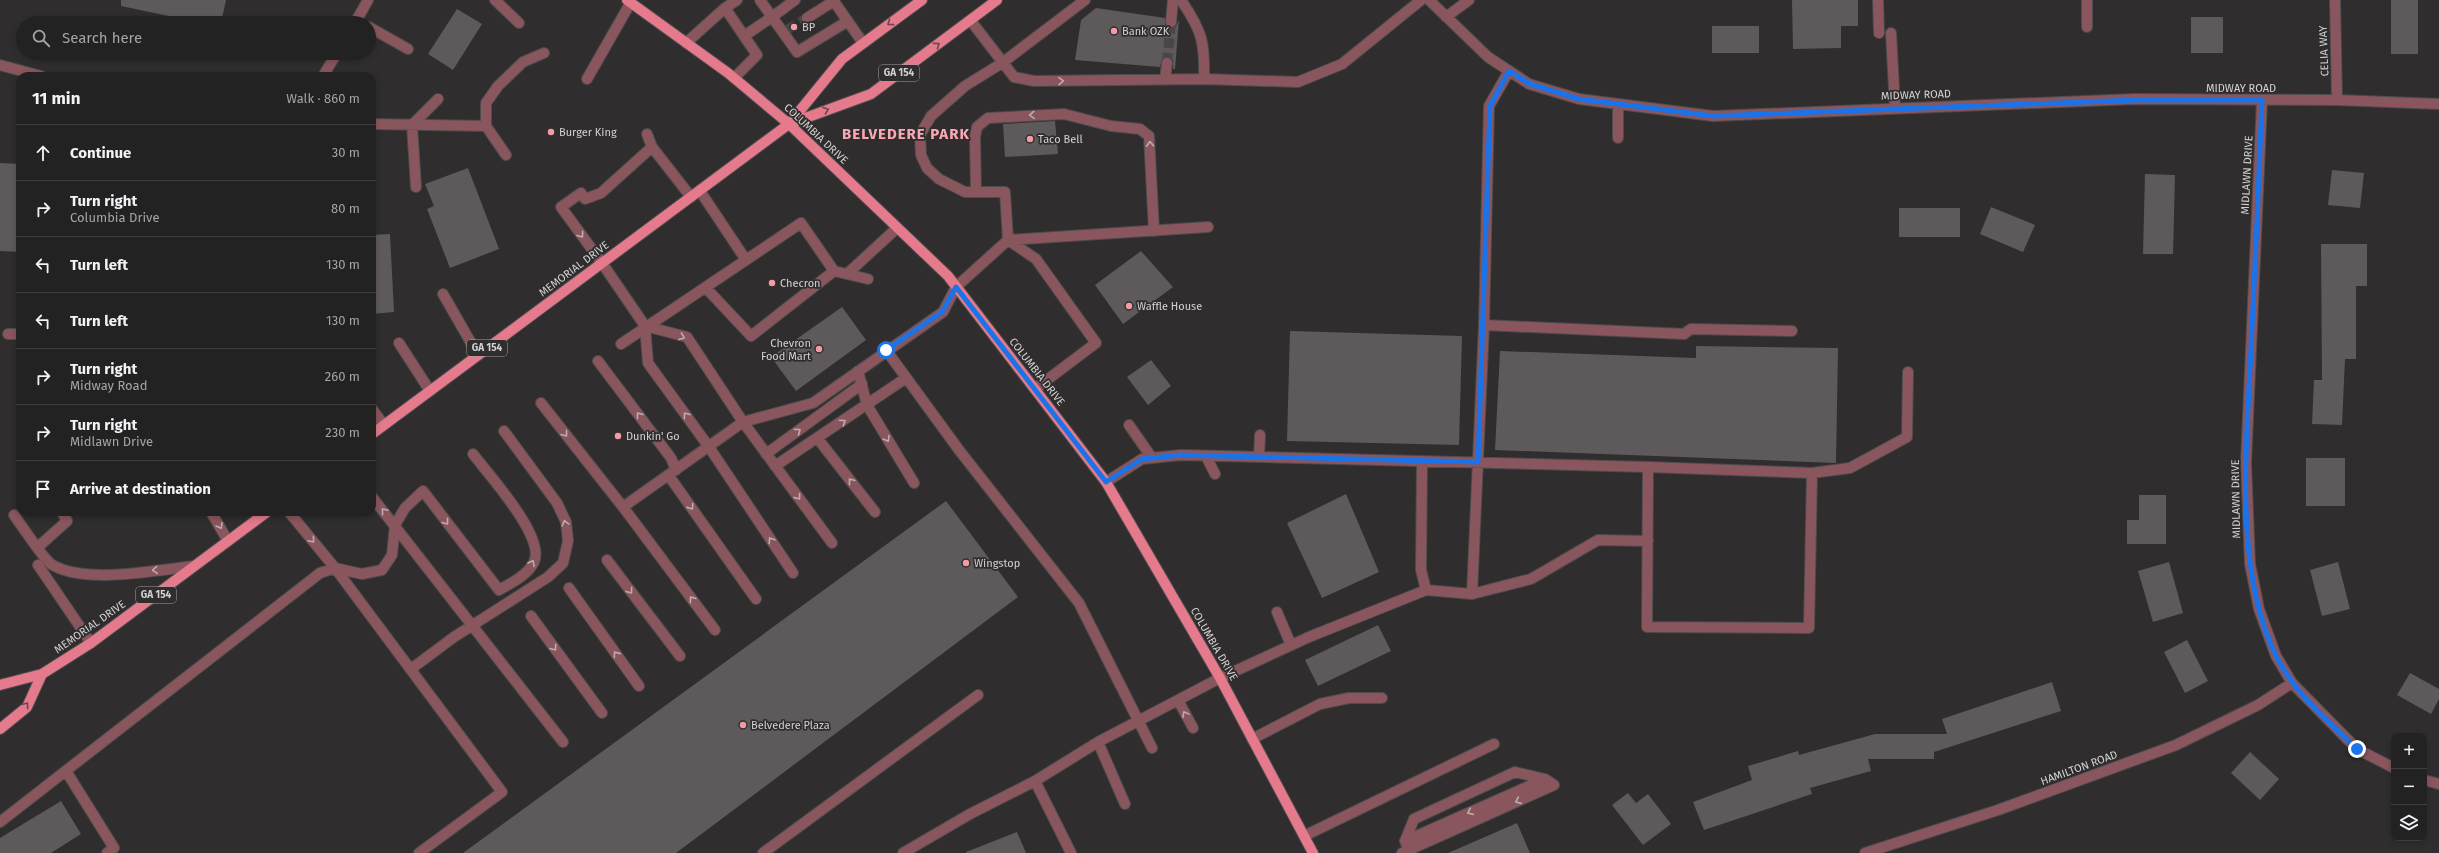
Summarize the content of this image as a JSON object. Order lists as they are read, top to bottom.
{
  "streets": {
    "main road": ["GA 154", "COLUMBIA DRIVE", "MEMORIAL DRIVE"],
    "street": [
      "CELIA WAY",
      "MIDWAY ROAD",
      "MIDLAWN DRIVE",
      "HAMILTON ROAD"
    ]
  },
  "crossings": [
    ["CELIA WAY", "MIDWAY ROAD"],
    ["MIDWAY ROAD", "MIDLAWN DRIVE"],
    ["COLUMBIA DRIVE", "MEMORIAL DRIVE"],
    ["MIDLAWN DRIVE", "HAMILTON ROAD"]
  ],
  "districts": ["BELVEDERE PARK"],
  "places": [
    "BP",
    "Bank OZK",
    "Burger King",
    "Taco Bell",
    "Checron",
    "Waffle House",
    "Chevron Food Mart",
    "Dunkin' Go",
    "Wingstop",
    "Belvedere Plaza"
  ],
  "page": {
    "search": "Search here",
    "heading": ["11 min", "Walk · 860 m"],
    "list": [
      ["Continue", "30 m"],
      ["Turn right", "Columbia Drive", "80 m"],
      ["Turn left", "130 m"],
      ["Turn left", "130 m"],
      ["Turn right", "Midway Road", "260 m"],
      ["Turn right", "Midlawn Drive", "230 m"],
      "Arrive at destination"
    ],
    "map_buttons": ["+", "−"]
  }
}
